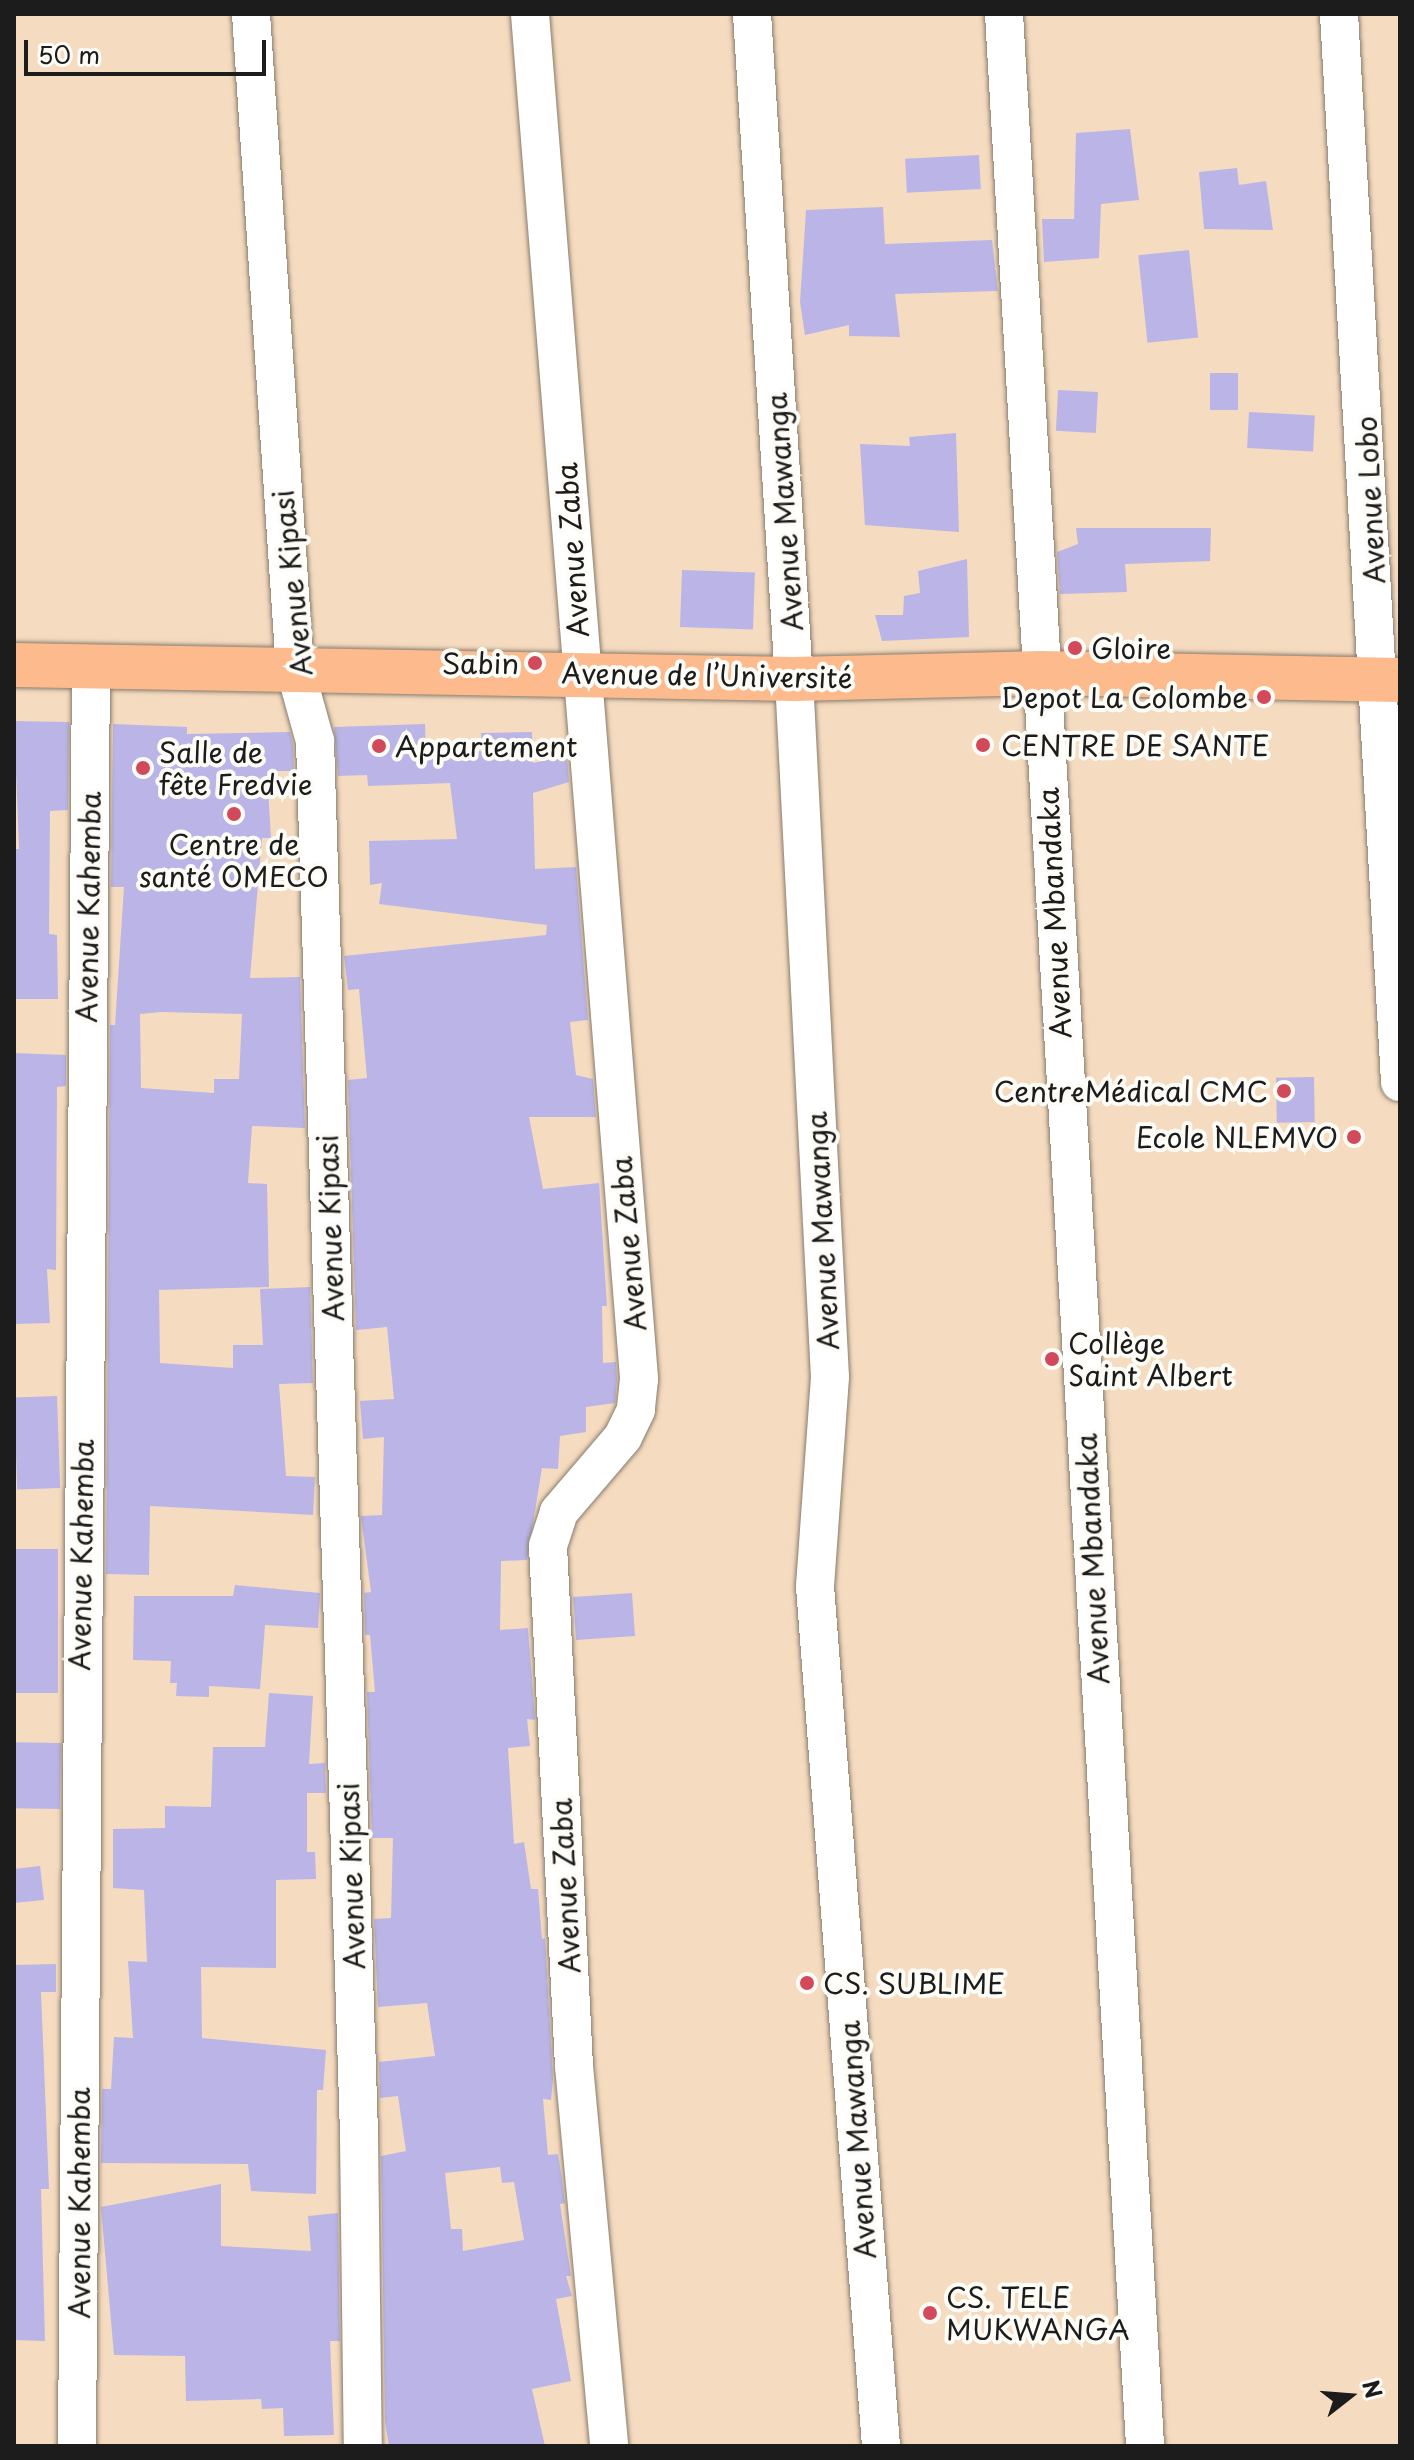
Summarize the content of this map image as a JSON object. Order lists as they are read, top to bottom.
{
  "streets": {
    "main road": ["Avenue de l’Université"],
    "street": [
      "Avenue Lobo",
      "Avenue Mawanga",
      "Avenue Zaba",
      "Avenue Kipasi",
      "Avenue Kahemba",
      "Avenue Mbandaka"
    ]
  },
  "crossings": [
    ["Avenue Lobo", "Avenue de l’Université"],
    ["Avenue Mawanga", "Avenue de l’Université"],
    ["Avenue Zaba", "Avenue de l’Université"],
    ["Avenue Kipasi", "Avenue de l’Université"],
    ["Avenue de l’Université", "Avenue Kahemba"],
    ["Avenue de l’Université", "Avenue Mbandaka"]
  ],
  "places": [
    "Gloire",
    "Sabin",
    "Depot La Colombe",
    "CENTRE DE SANTE",
    "Appartement",
    "Salle de fête Fredvie",
    "Centre de santé OMECO",
    "CentreMédical CMC",
    "Ecole NLEMVO",
    "Collège Saint Albert",
    "CS. SUBLIME",
    "CS. TELE MUKWANGA"
  ],
  "scale_bar": "50 m",
  "north": "right"
}
